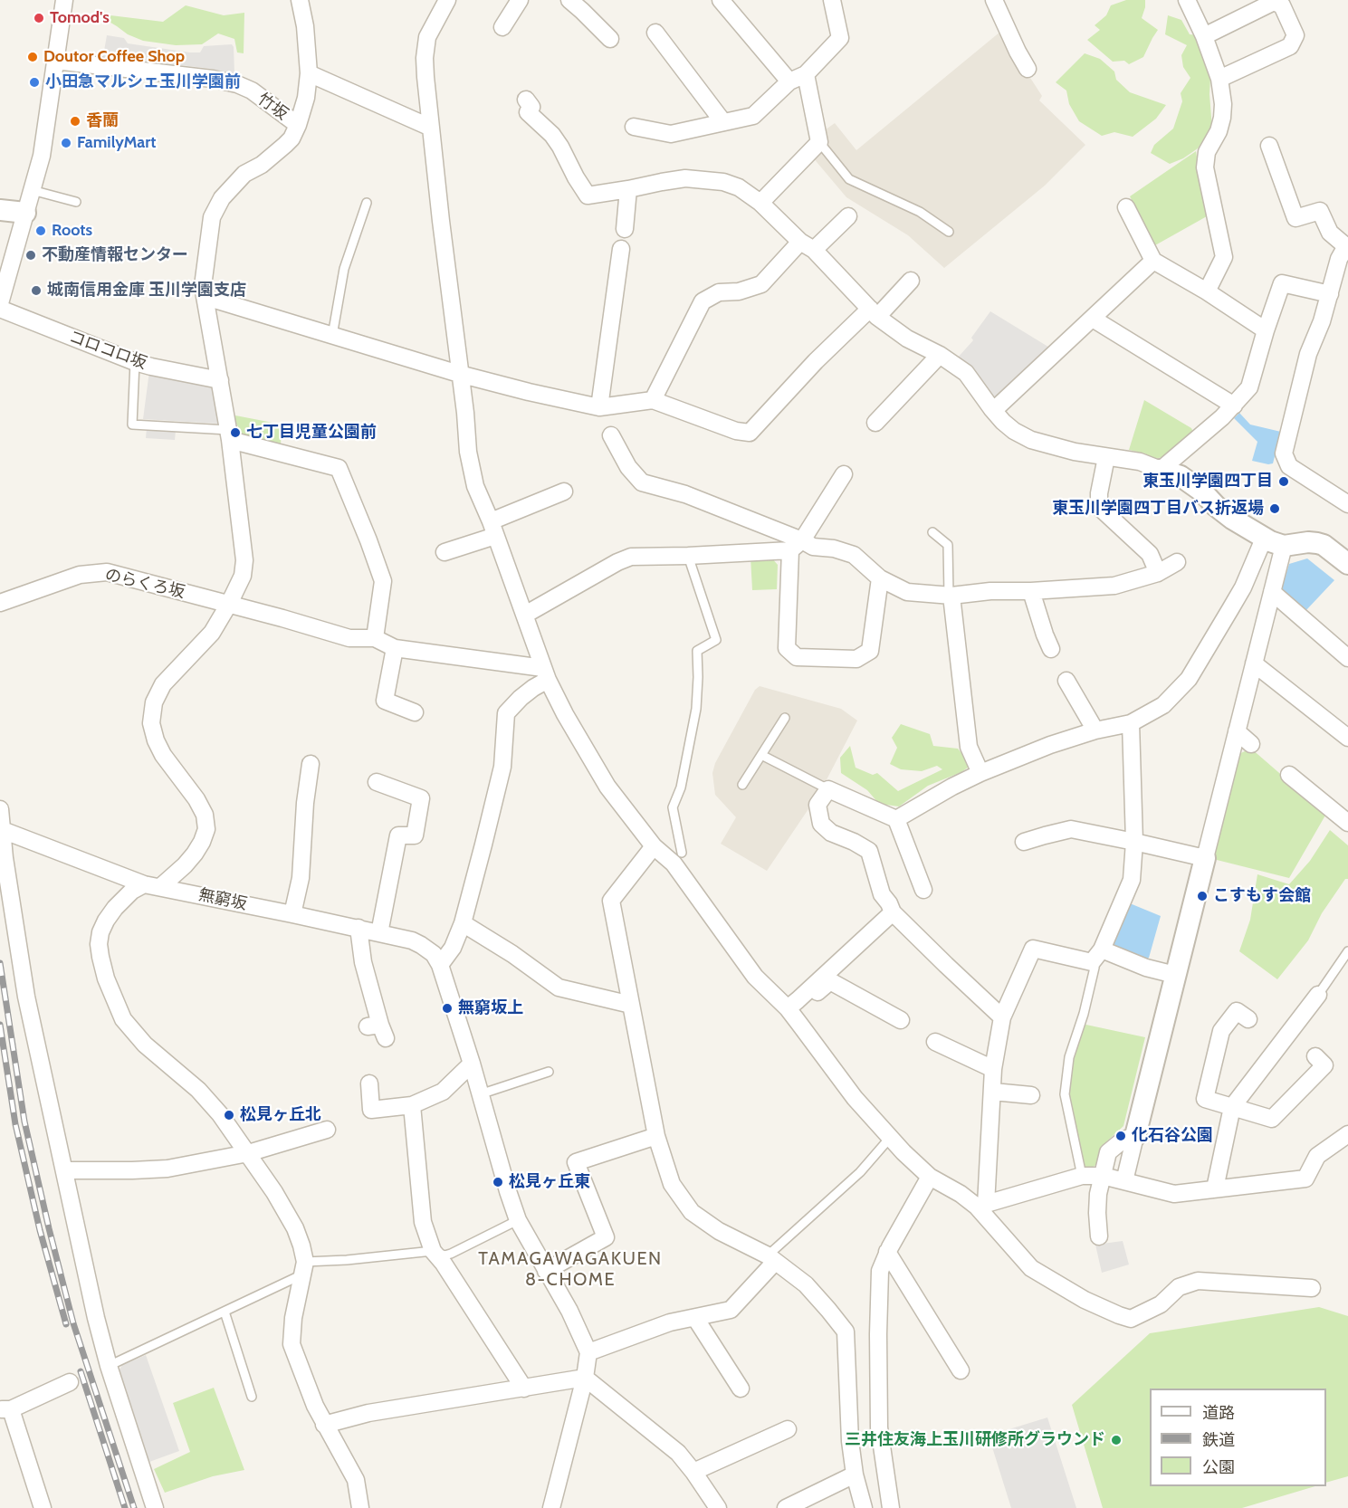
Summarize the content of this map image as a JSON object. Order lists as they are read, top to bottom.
{
  "streets": {
    "street": [
      "竹坂",
      "コロコロ坂",
      "のらくろ坂",
      "無窮坂"
    ]
  },
  "districts": ["TAMAGAWAGAKUEN 8-CHOME"],
  "places": [
    "Tomod's",
    "Doutor Coffee Shop",
    "小田急マルシェ玉川学園前",
    "香蘭",
    "FamilyMart",
    "Roots",
    "不動産情報センター",
    "城南信用金庫 玉川学園支店",
    "七丁目児童公園前",
    "東玉川学園四丁目",
    "東玉川学園四丁目バス折返場",
    "こすもす会館",
    "無窮坂上",
    "松見ヶ丘北",
    "化石谷公園",
    "松見ヶ丘東",
    "三井住友海上玉川研修所グラウンド"
  ],
  "legend": ["道路", "鉄道", "公園"]
}
